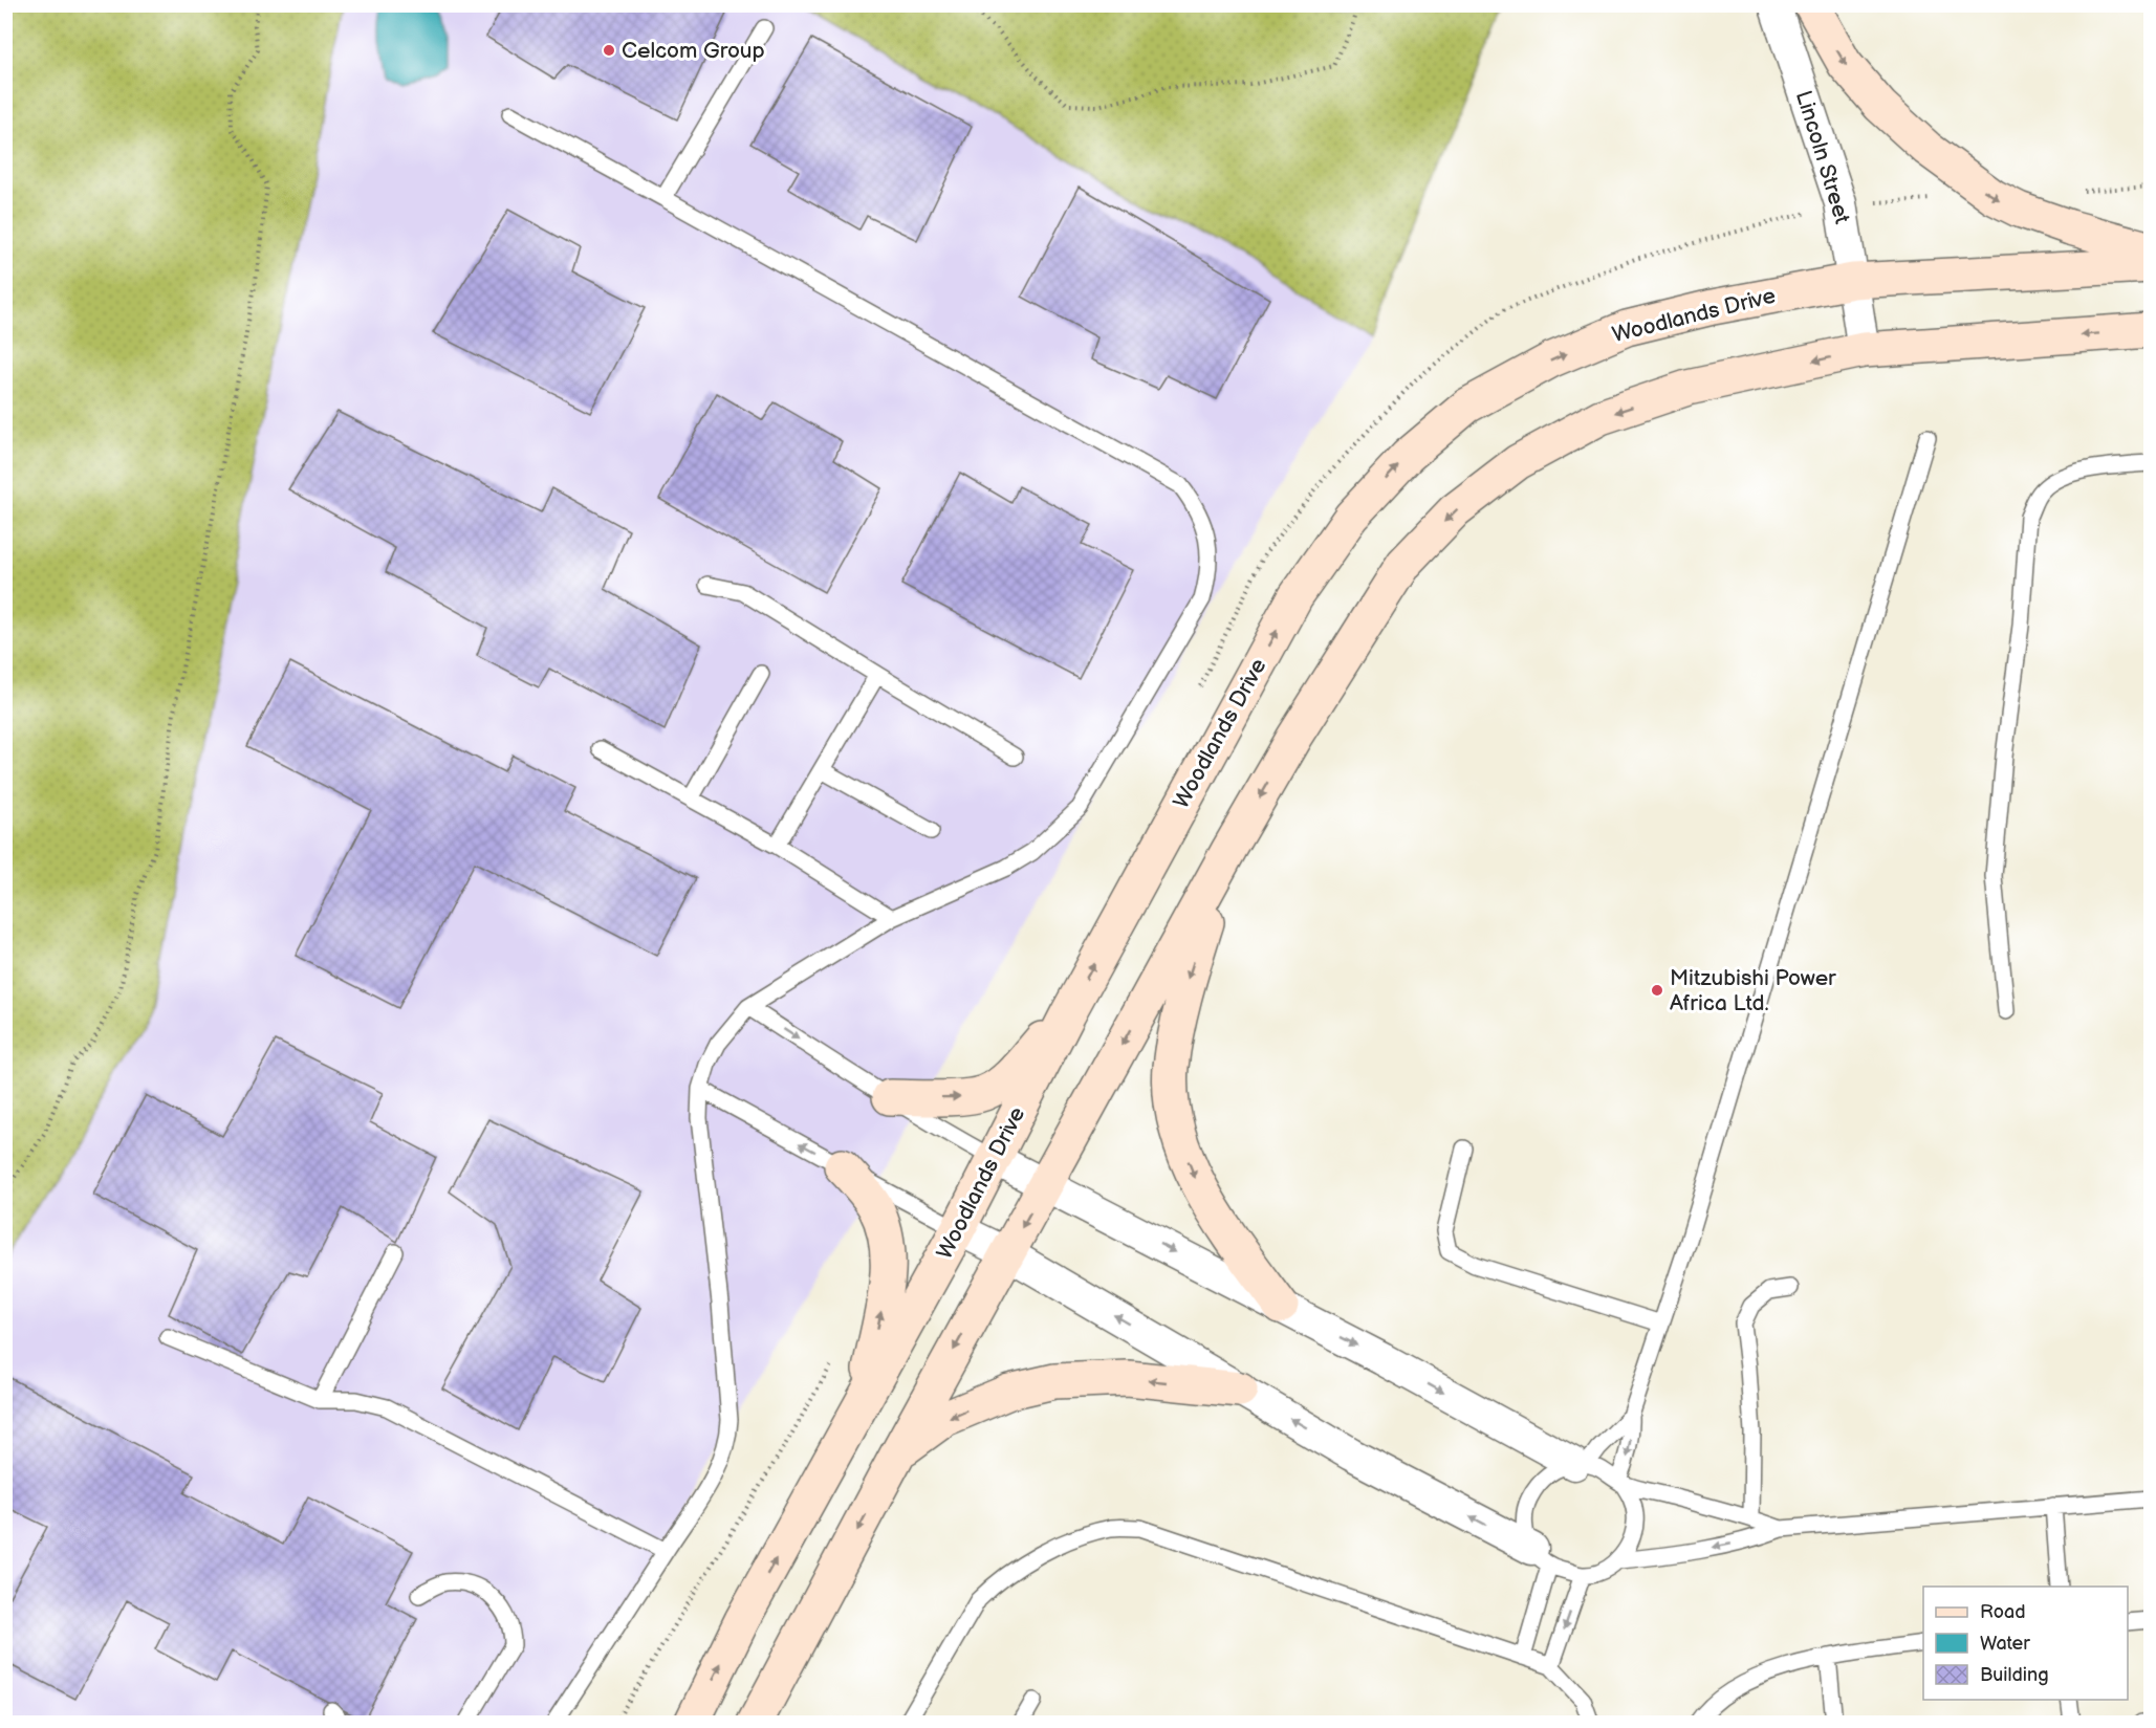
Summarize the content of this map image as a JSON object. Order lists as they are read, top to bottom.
{
  "streets": {
    "main road": ["Woodlands Drive"],
    "street": ["Lincoln Street"]
  },
  "crossings": [
    ["Lincoln Street", "Woodlands Drive"]
  ],
  "places": ["Celcom Group", "Mitzubishi Power Africa Ltd."],
  "legend": ["Road", "Water", "Building"]
}
